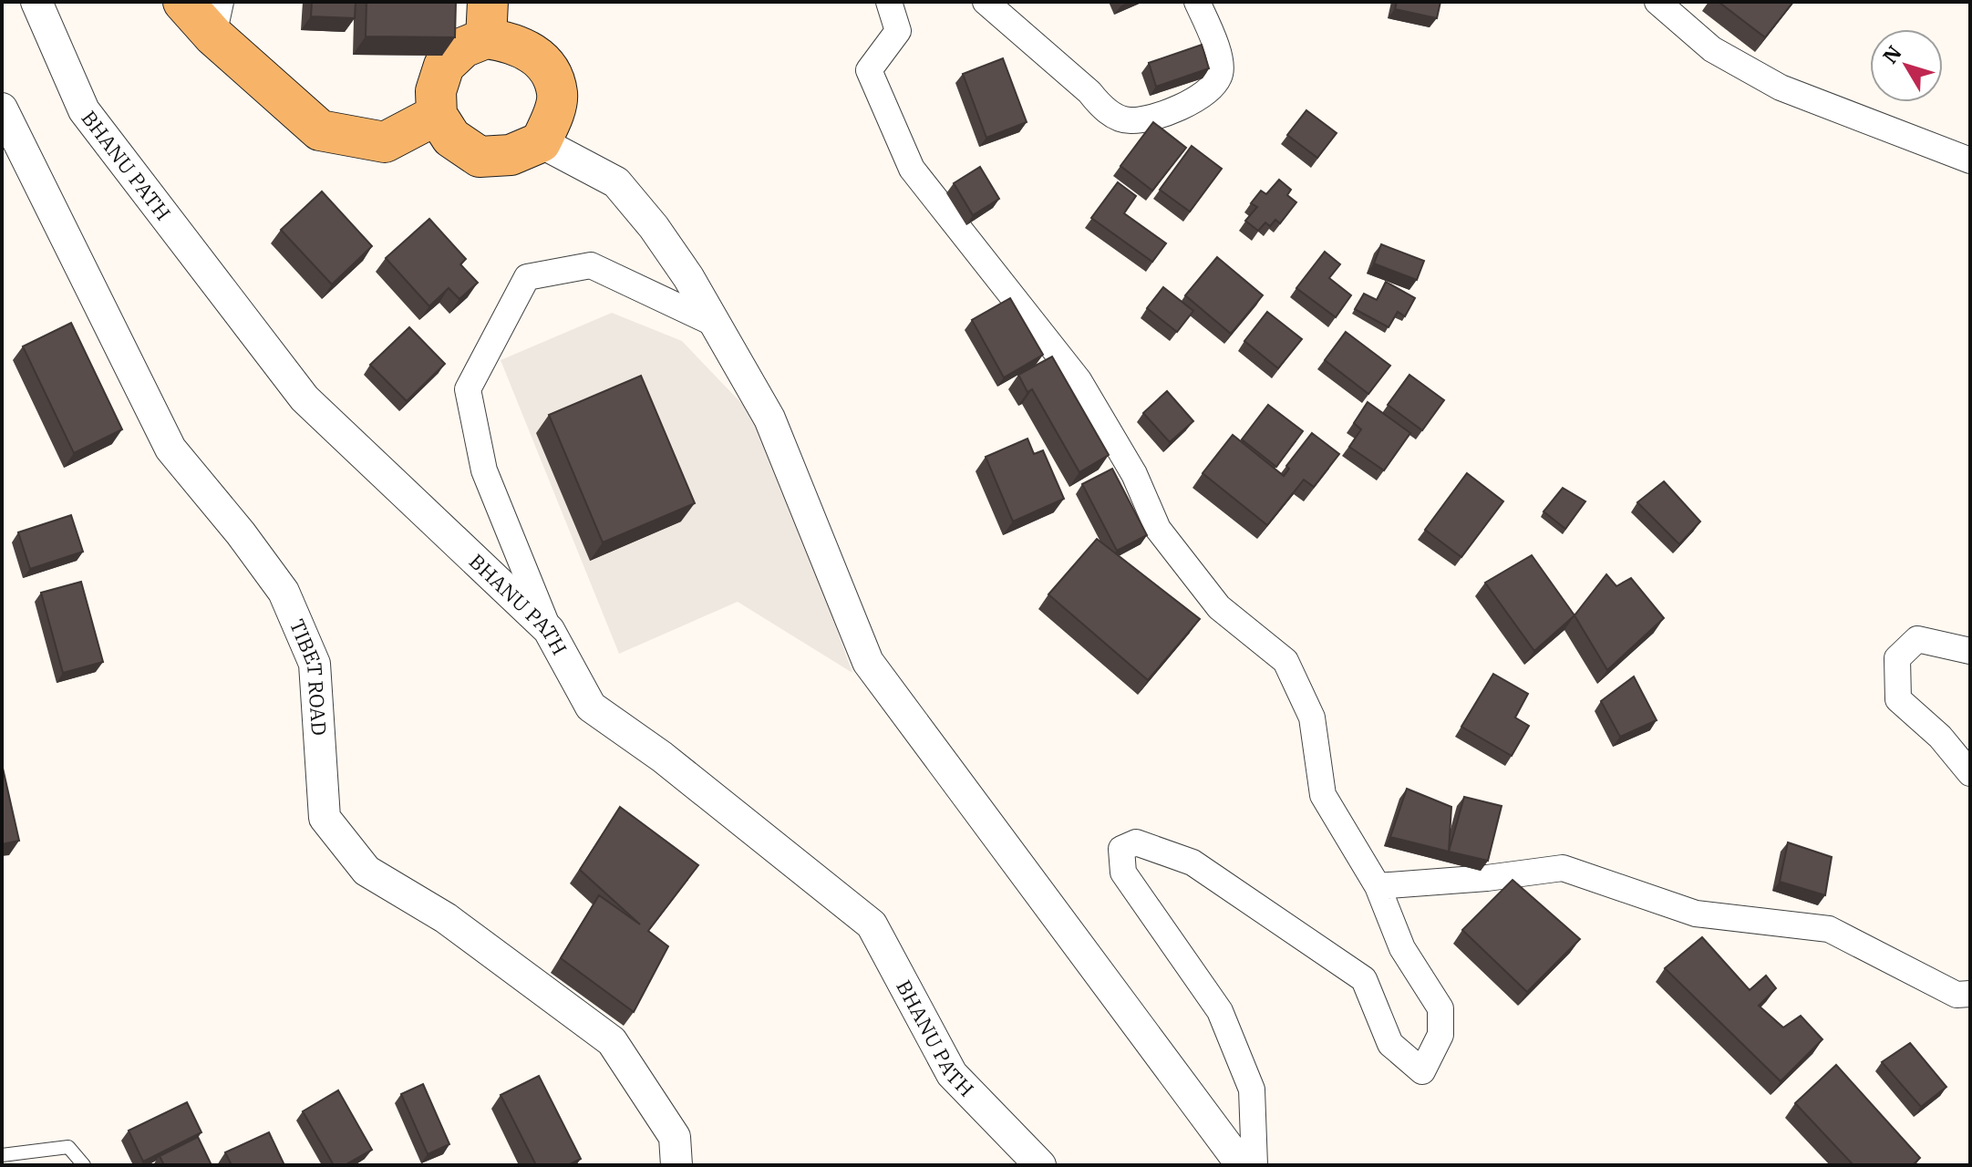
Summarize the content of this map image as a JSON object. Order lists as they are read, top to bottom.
{
  "streets": {
    "street": ["BHANU PATH", "TIBET ROAD"]
  },
  "north": "top left"
}
